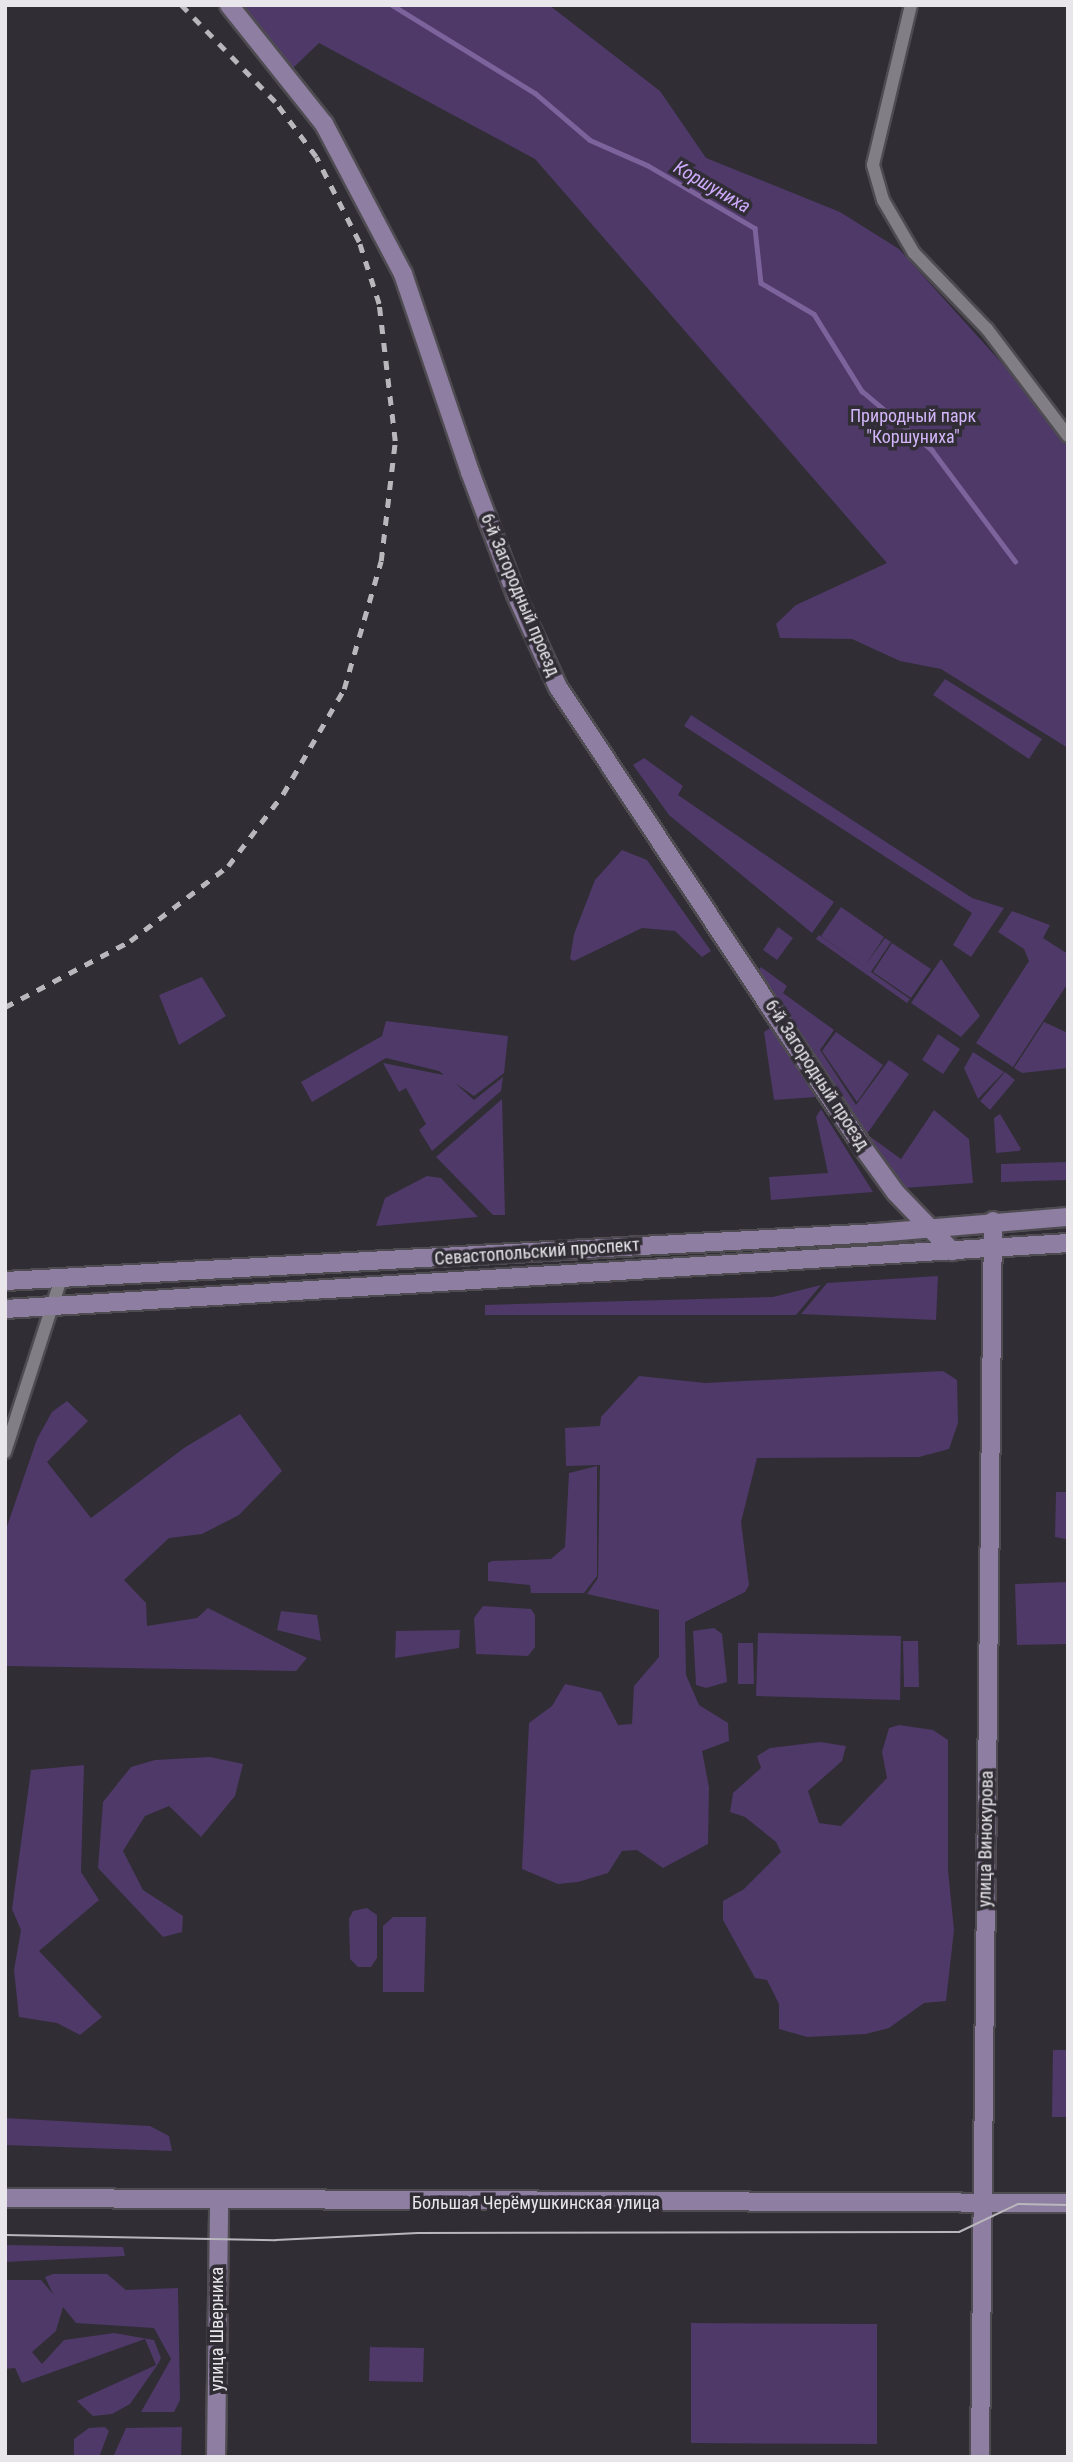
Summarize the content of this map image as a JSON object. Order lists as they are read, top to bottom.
{
  "streets": {
    "main road": [
      "6-й Загородный проезд",
      "Севастопольский проспект",
      "улица Винокурова",
      "Большая Черёмушкинская улица",
      "улица Шверника"
    ]
  },
  "crossings": [
    ["6-й Загородный проезд", "Севастопольский проспект"],
    ["Севастопольский проспект", "улица Винокурова"],
    ["улица Винокурова", "Большая Черёмушкинская улица"],
    ["Большая Черёмушкинская улица", "улица Шверника"]
  ],
  "water": ["Коршуниха"],
  "parks": ["Природный парк \"Коршуниха\""]
}
